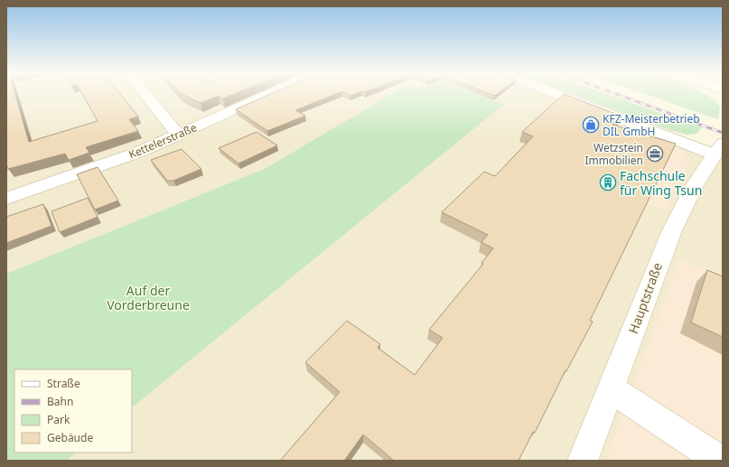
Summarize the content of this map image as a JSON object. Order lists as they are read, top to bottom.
{
  "streets": {
    "street": ["Kettelerstraße", "Hauptstraße"]
  },
  "parks": ["Auf der Vorderbreune"],
  "places": {
    "shop": ["KFZ-Meisterbetrieb DIL GmbH"],
    "office": ["Wetzstein Immobilien"],
    "building": ["Fachschule für Wing Tsun"]
  },
  "legend": [
    "Straße",
    "Bahn",
    "Park",
    "Gebäude"
  ]
}
